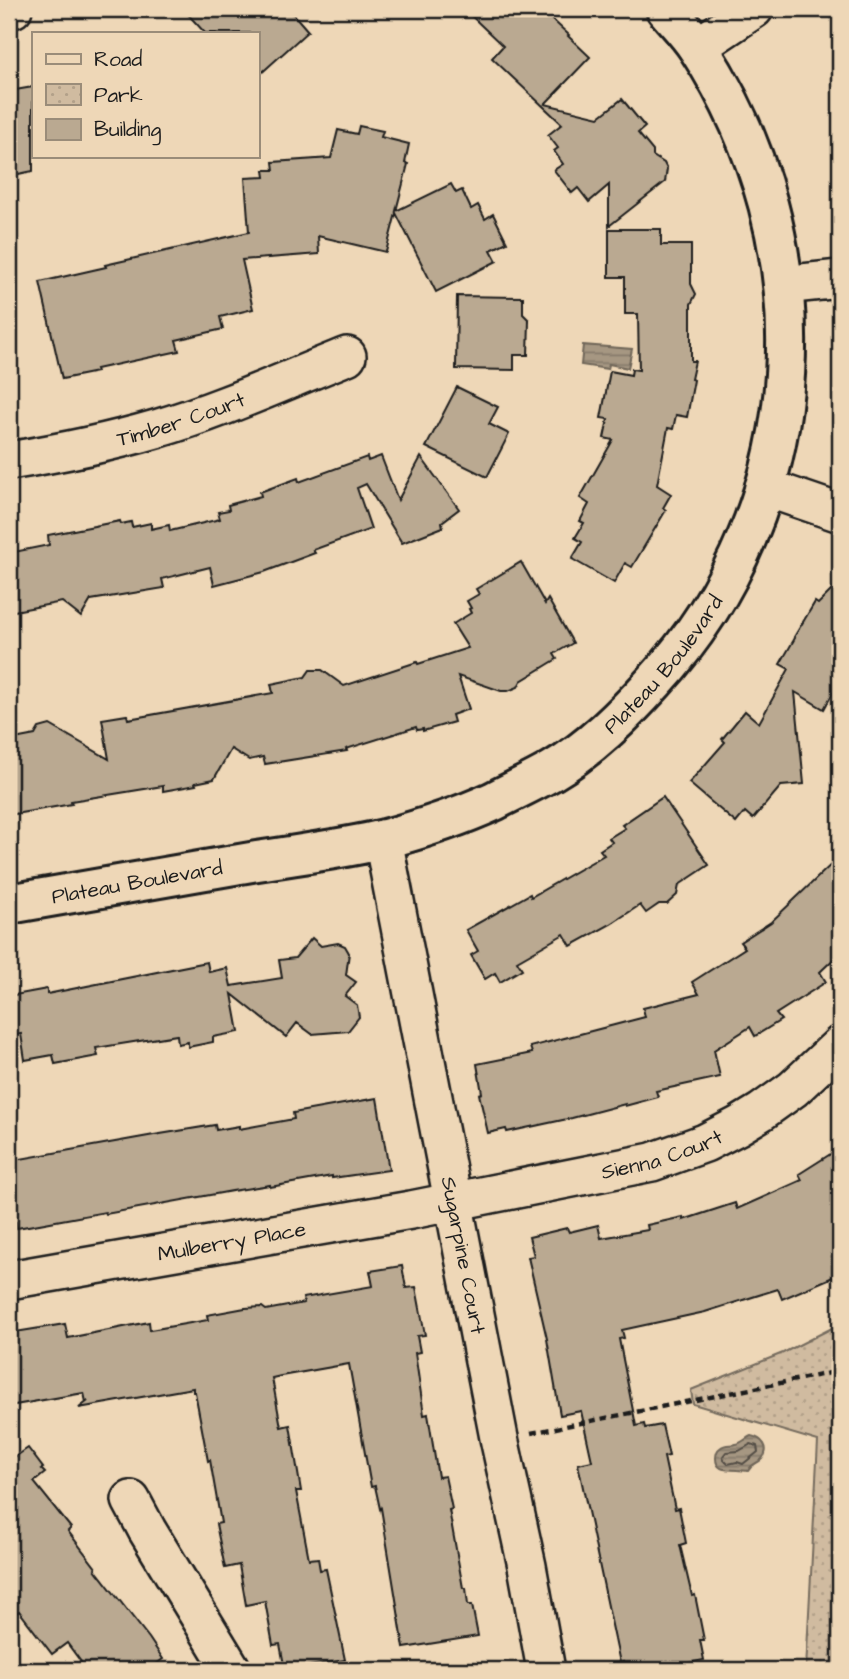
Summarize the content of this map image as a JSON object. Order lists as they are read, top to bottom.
{
  "streets": {
    "street": [
      "Timber Court",
      "Plateau Boulevard",
      "Sienna Court",
      "Mulberry Place",
      "Sugarpine Court"
    ]
  },
  "crossings": [
    ["Plateau Boulevard", "Sugarpine Court"],
    ["Sienna Court", "Mulberry Place"],
    ["Sienna Court", "Sugarpine Court"],
    ["Mulberry Place", "Sugarpine Court"]
  ],
  "legend": ["Road", "Park", "Building"]
}
